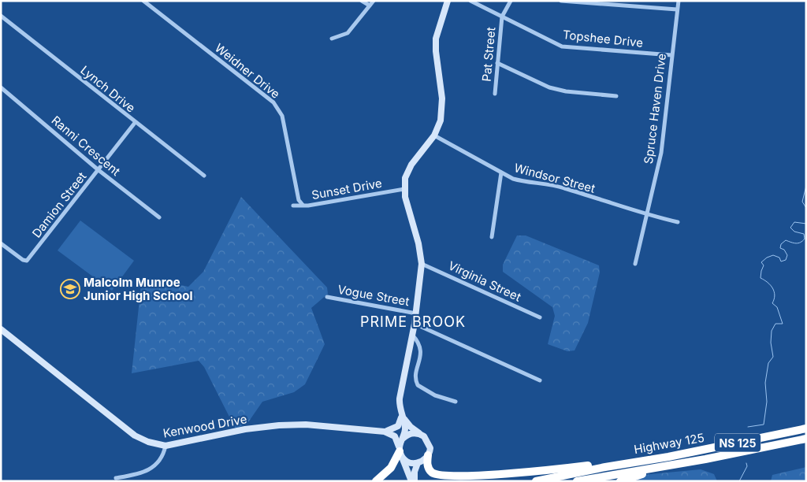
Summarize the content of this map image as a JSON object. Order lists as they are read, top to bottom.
{
  "streets": {
    "highway": ["NS 125", "Highway 125"],
    "main road": ["Kenwood Drive"],
    "street": [
      "Topshee Drive",
      "Pat Street",
      "Weidner Drive",
      "Lynch Drive",
      "Spruce Haven Drive",
      "Ranni Crescent",
      "Windsor Street",
      "Sunset Drive",
      "Damion Street",
      "Virginia Street",
      "Vogue Street"
    ]
  },
  "crossings": [
    ["Topshee Drive", "Pat Street"],
    ["Topshee Drive", "Spruce Haven Drive"],
    ["Weidner Drive", "Sunset Drive"],
    ["Lynch Drive", "Damion Street"],
    ["Spruce Haven Drive", "Windsor Street"],
    ["Ranni Crescent", "Damion Street"]
  ],
  "districts": ["PRIME BROOK"],
  "places": {
    "school or university": ["Malcolm Munroe Junior High School"]
  }
}
